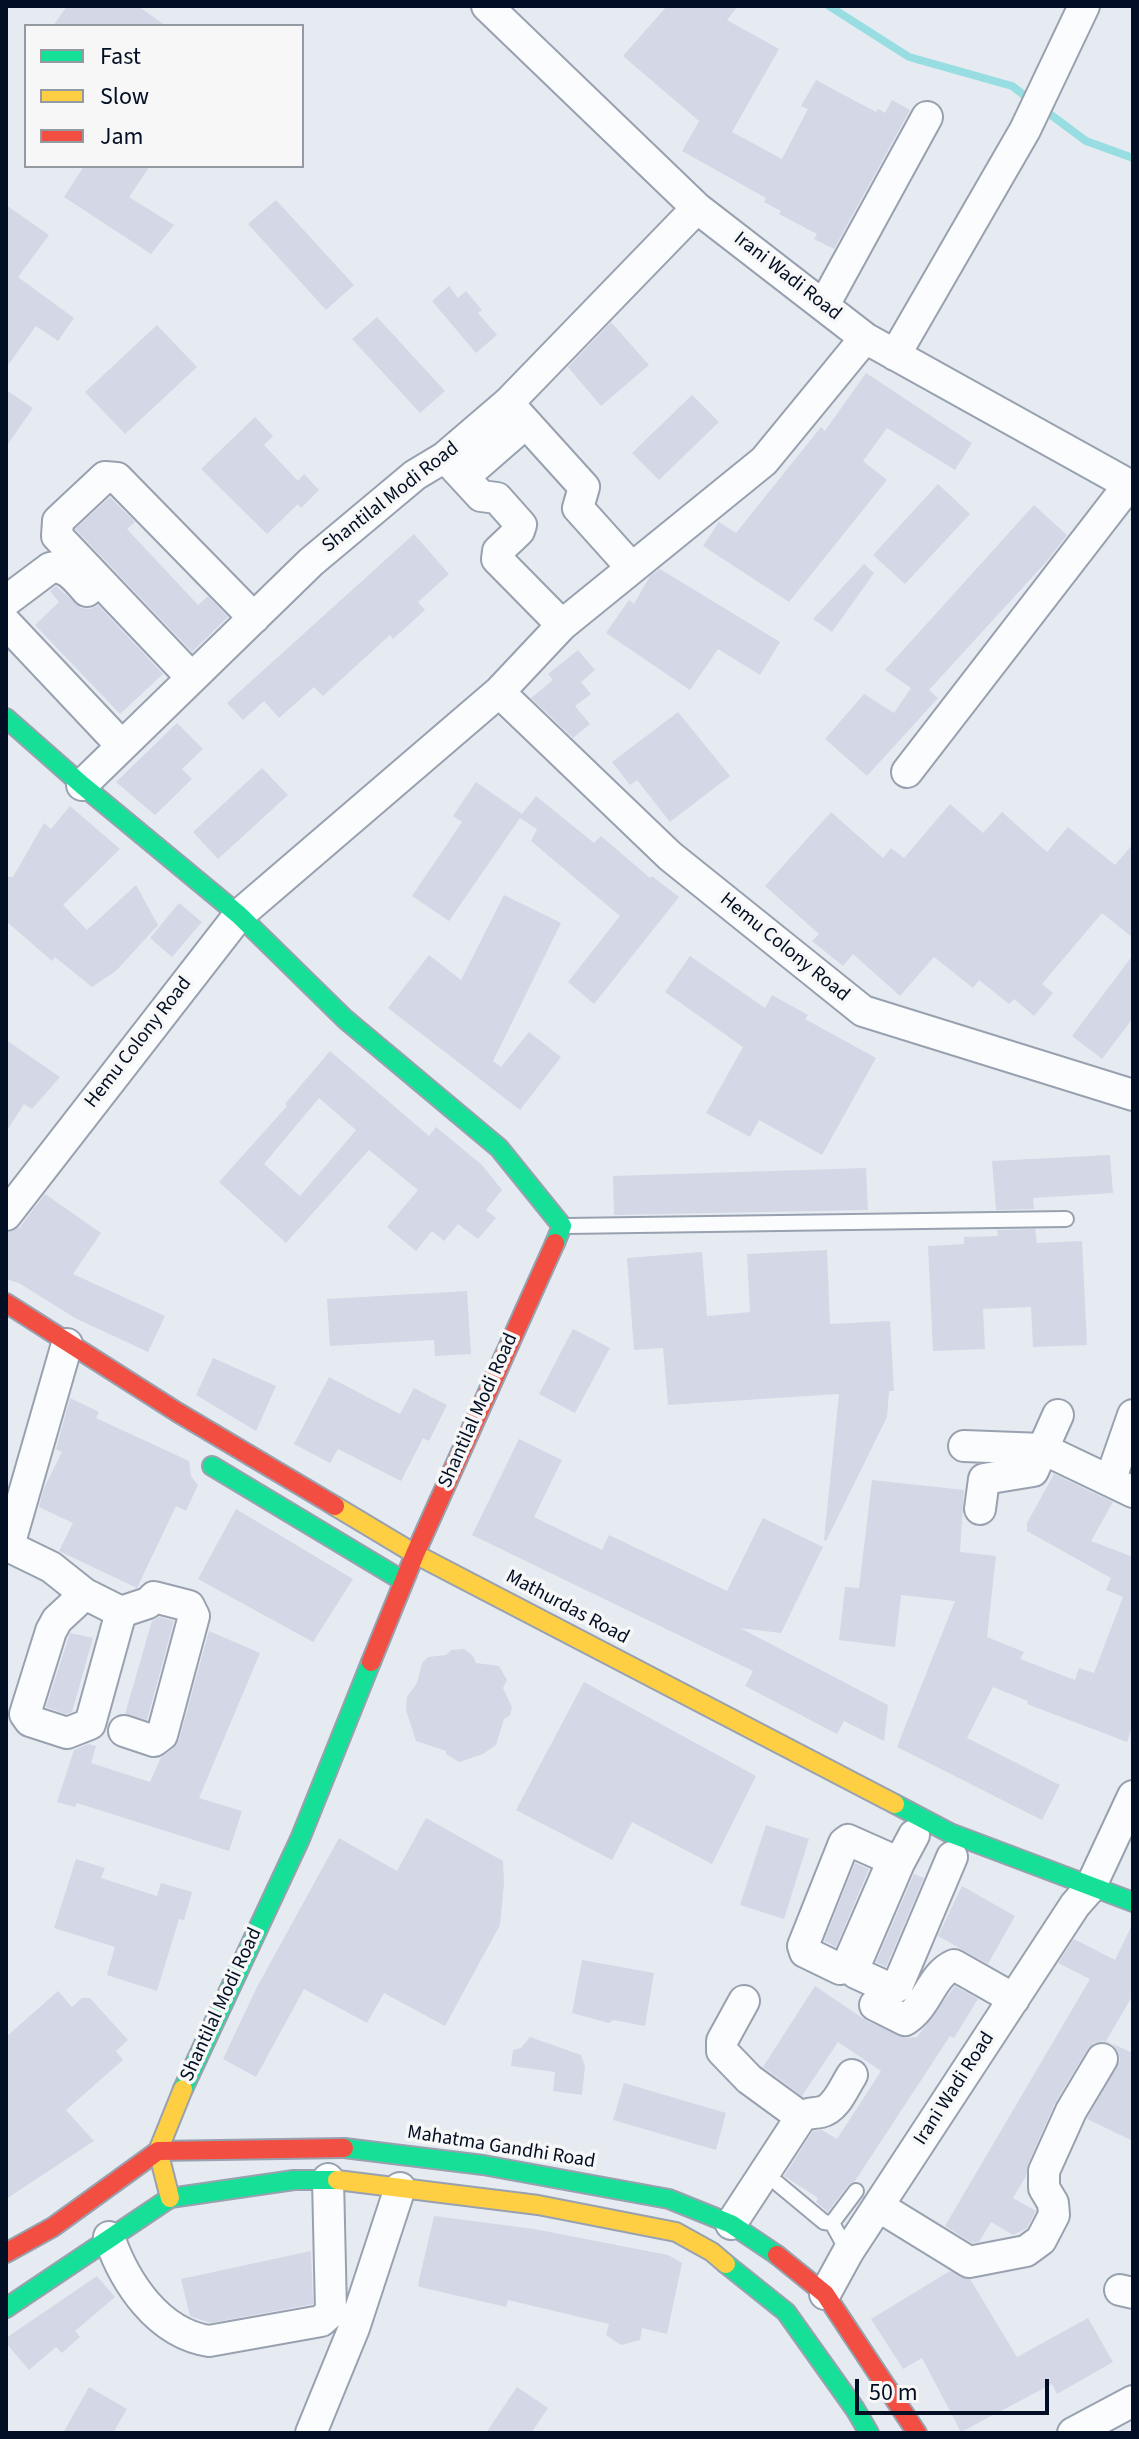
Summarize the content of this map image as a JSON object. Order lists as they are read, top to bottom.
{
  "streets": {
    "street": [
      "Irani Wadi Road",
      "Shantilal Modi Road",
      "Hemu Colony Road",
      "Mathurdas Road",
      "Mahatma Gandhi Road"
    ]
  },
  "crossings": [
    ["Irani Wadi Road", "Shantilal Modi Road"],
    ["Irani Wadi Road", "Hemu Colony Road"],
    ["Irani Wadi Road", "Mathurdas Road"],
    ["Irani Wadi Road", "Mahatma Gandhi Road"],
    ["Shantilal Modi Road", "Mathurdas Road"],
    ["Shantilal Modi Road", "Mahatma Gandhi Road"]
  ],
  "legend": ["Fast", "Slow", "Jam"],
  "scale_bar": "50 m"
}
